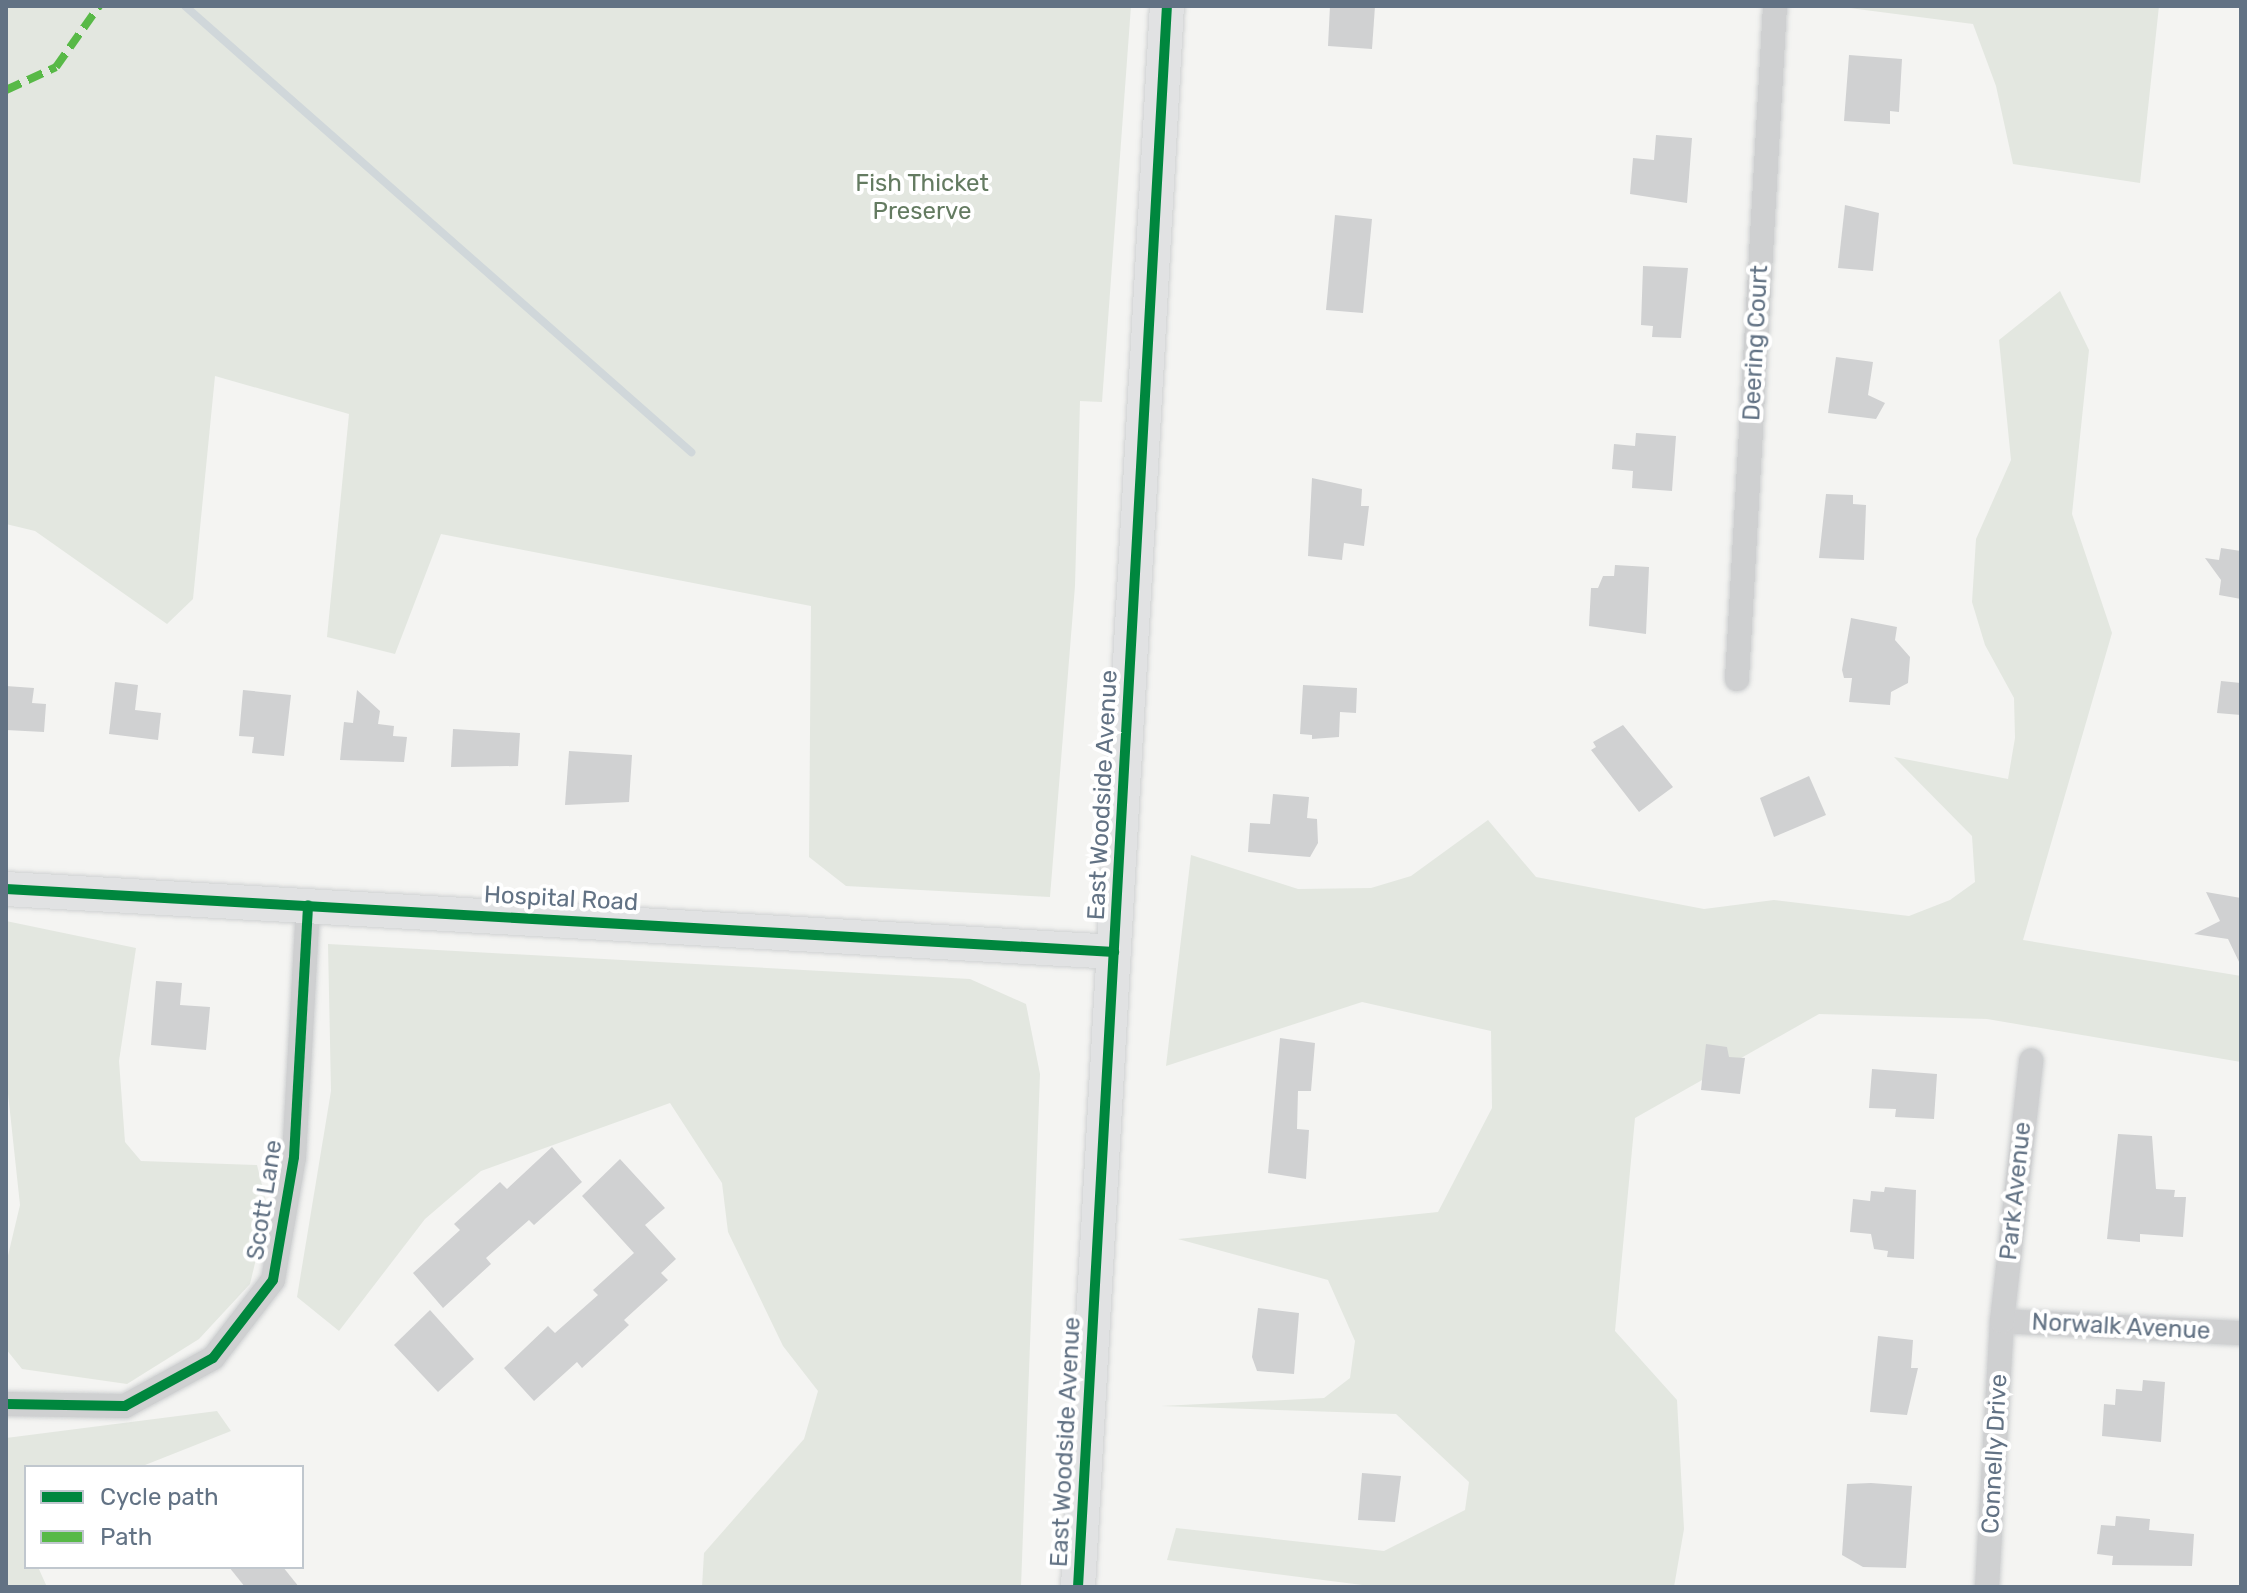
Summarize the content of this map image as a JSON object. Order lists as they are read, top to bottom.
{
  "streets": {
    "main road": ["East Woodside Avenue", "Hospital Road"],
    "street": [
      "Deering Court",
      "Park Avenue",
      "Scott Lane",
      "Norwalk Avenue",
      "Connelly Drive"
    ]
  },
  "crossings": [
    ["East Woodside Avenue", "Hospital Road"],
    ["Hospital Road", "Scott Lane"],
    ["Park Avenue", "Norwalk Avenue"],
    ["Park Avenue", "Connelly Drive"],
    ["Norwalk Avenue", "Connelly Drive"]
  ],
  "parks": ["Fish Thicket Preserve"],
  "legend": ["Cycle path", "Path"]
}
